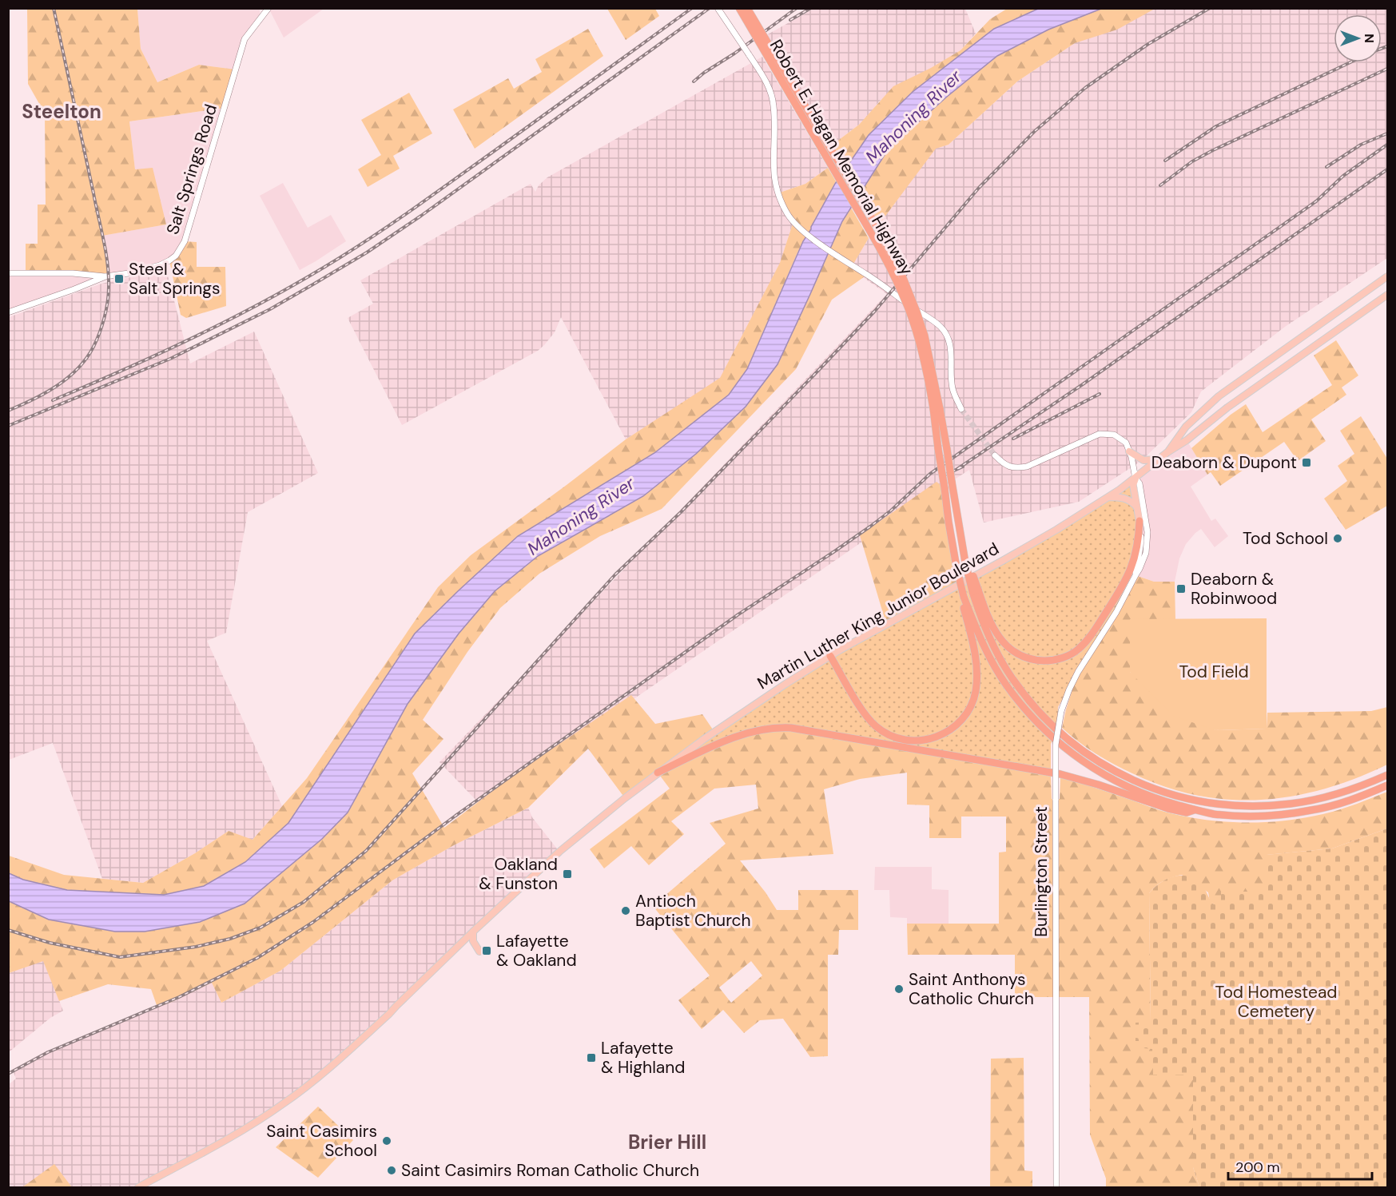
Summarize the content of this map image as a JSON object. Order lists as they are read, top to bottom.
{
  "streets": {
    "highway": ["Robert E. Hagan Memorial Highway"],
    "main road": ["Martin Luther King Junior Boulevard", "Burlington Street"],
    "street": ["Salt Springs Road"]
  },
  "crossings": [
    ["Martin Luther King Junior Boulevard", "Burlington Street"]
  ],
  "districts": ["Steelton", "Brier Hill"],
  "water": ["Mahoning River"],
  "parks": ["Tod Field", "Tod Homestead Cemetery"],
  "places": {
    "transit": [
      "Steel & Salt Springs",
      "Deaborn & Dupont",
      "Deaborn & Robinwood",
      "Oakland & Funston",
      "Lafayette & Oakland",
      "Lafayette & Highland"
    ],
    "other": [
      "Tod School",
      "Antioch Baptist Church",
      "Saint Anthonys Catholic Church",
      "Saint Casimirs School",
      "Saint Casimirs Roman Catholic Church"
    ]
  },
  "scale_bar": "200 m",
  "north": "right"
}
